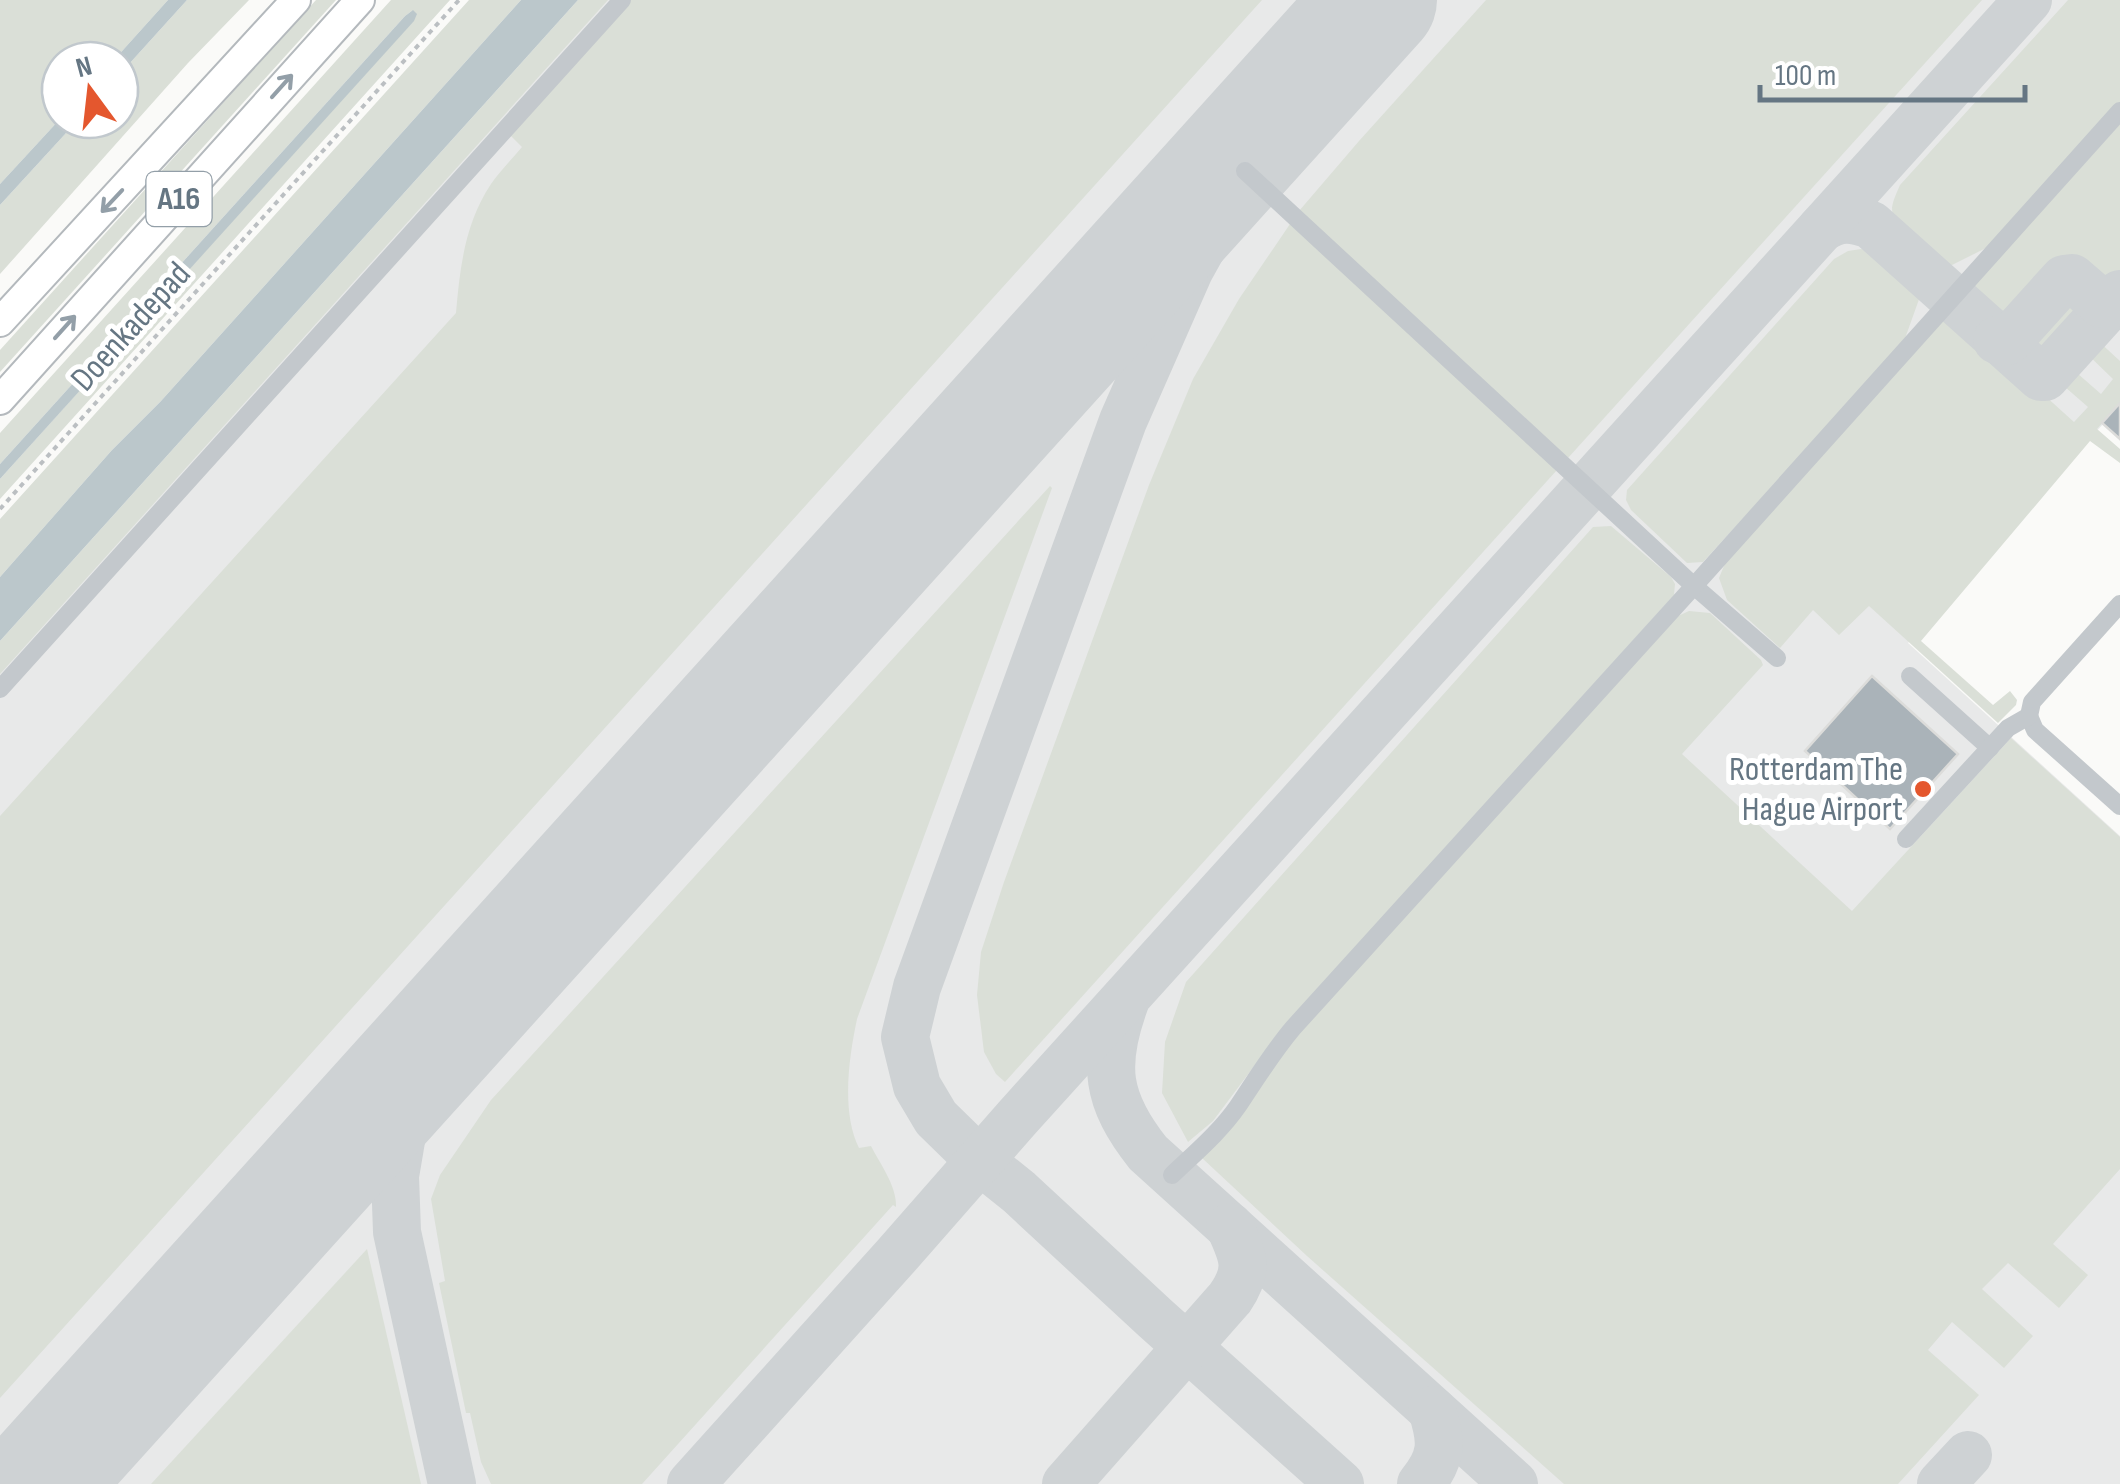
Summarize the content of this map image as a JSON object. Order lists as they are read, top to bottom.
{
  "streets": {
    "highway": ["A16"],
    "path": ["Doenkadepad"]
  },
  "places": ["Rotterdam The Hague Airport"],
  "scale_bar": "100 m",
  "north": "top"
}
